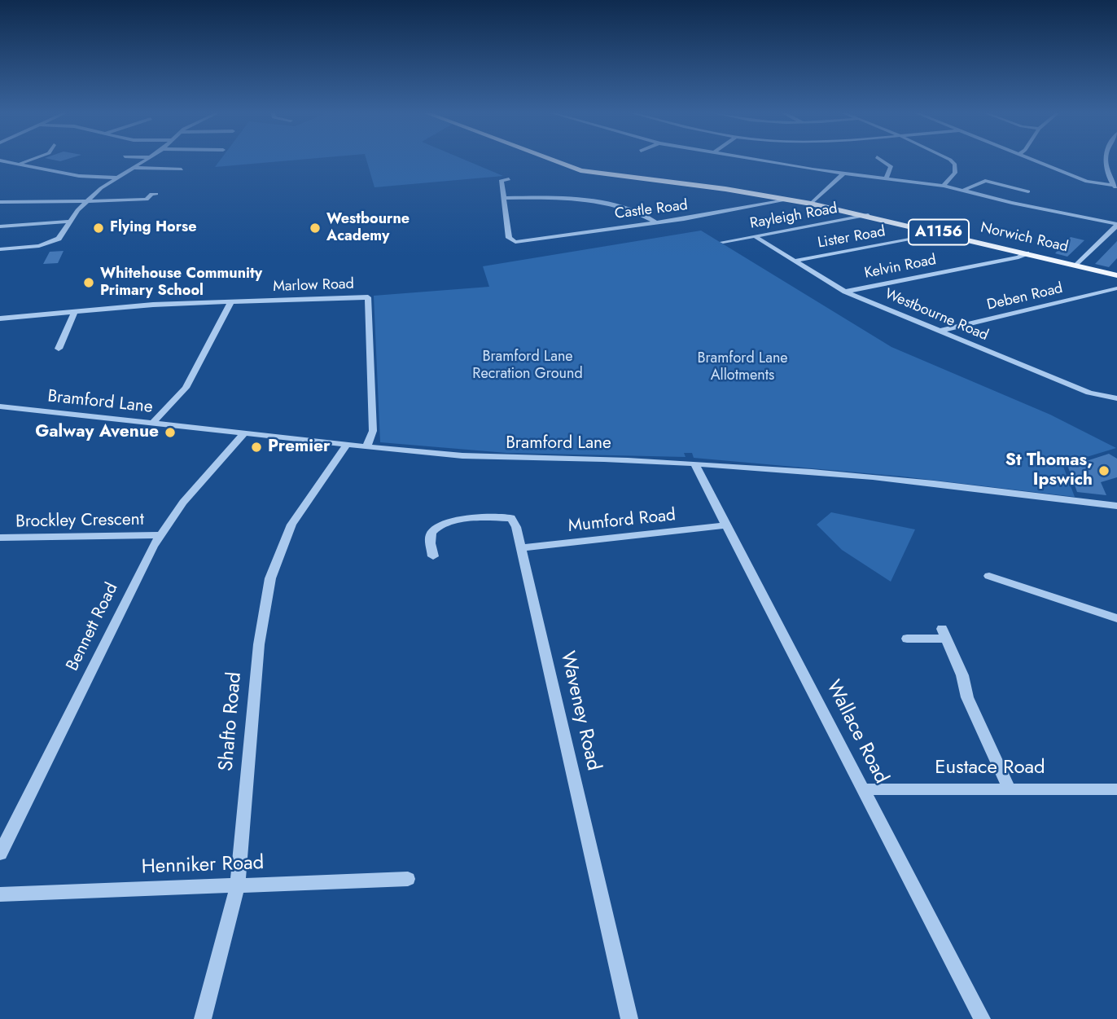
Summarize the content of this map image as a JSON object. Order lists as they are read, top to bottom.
{
  "streets": {
    "main road": ["A1156", "Norwich Road"],
    "street": [
      "Castle Road",
      "Rayleigh Road",
      "Lister Road",
      "Kelvin Road",
      "Marlow Road",
      "Deben Road",
      "Westbourne Road",
      "Bramford Lane",
      "Brockley Crescent",
      "Mumford Road",
      "Bennett Road",
      "Waveney Road",
      "Shafto Road",
      "Wallace Road",
      "Eustace Road",
      "Henniker Road"
    ]
  },
  "crossings": [
    ["Castle Road", "Norwich Road"],
    ["Rayleigh Road", "Norwich Road"],
    ["Rayleigh Road", "Westbourne Road"],
    ["Lister Road", "Norwich Road"],
    ["Lister Road", "Westbourne Road"],
    ["Norwich Road", "Kelvin Road"],
    ["Kelvin Road", "Westbourne Road"],
    ["Marlow Road", "Bramford Lane"],
    ["Deben Road", "Westbourne Road"],
    ["Bramford Lane", "Bennett Road"],
    ["Bramford Lane", "Shafto Road"],
    ["Bramford Lane", "Wallace Road"],
    ["Brockley Crescent", "Bennett Road"],
    ["Mumford Road", "Waveney Road"],
    ["Mumford Road", "Wallace Road"],
    ["Shafto Road", "Henniker Road"],
    ["Wallace Road", "Eustace Road"]
  ],
  "parks": ["Bramford Lane Recration Ground", "Bramford Lane Allotments"],
  "places": [
    "Flying Horse",
    "Westbourne Academy",
    "Whitehouse Community Primary School",
    "Galway Avenue",
    "Premier",
    "St Thomas, Ipswich"
  ]
}
